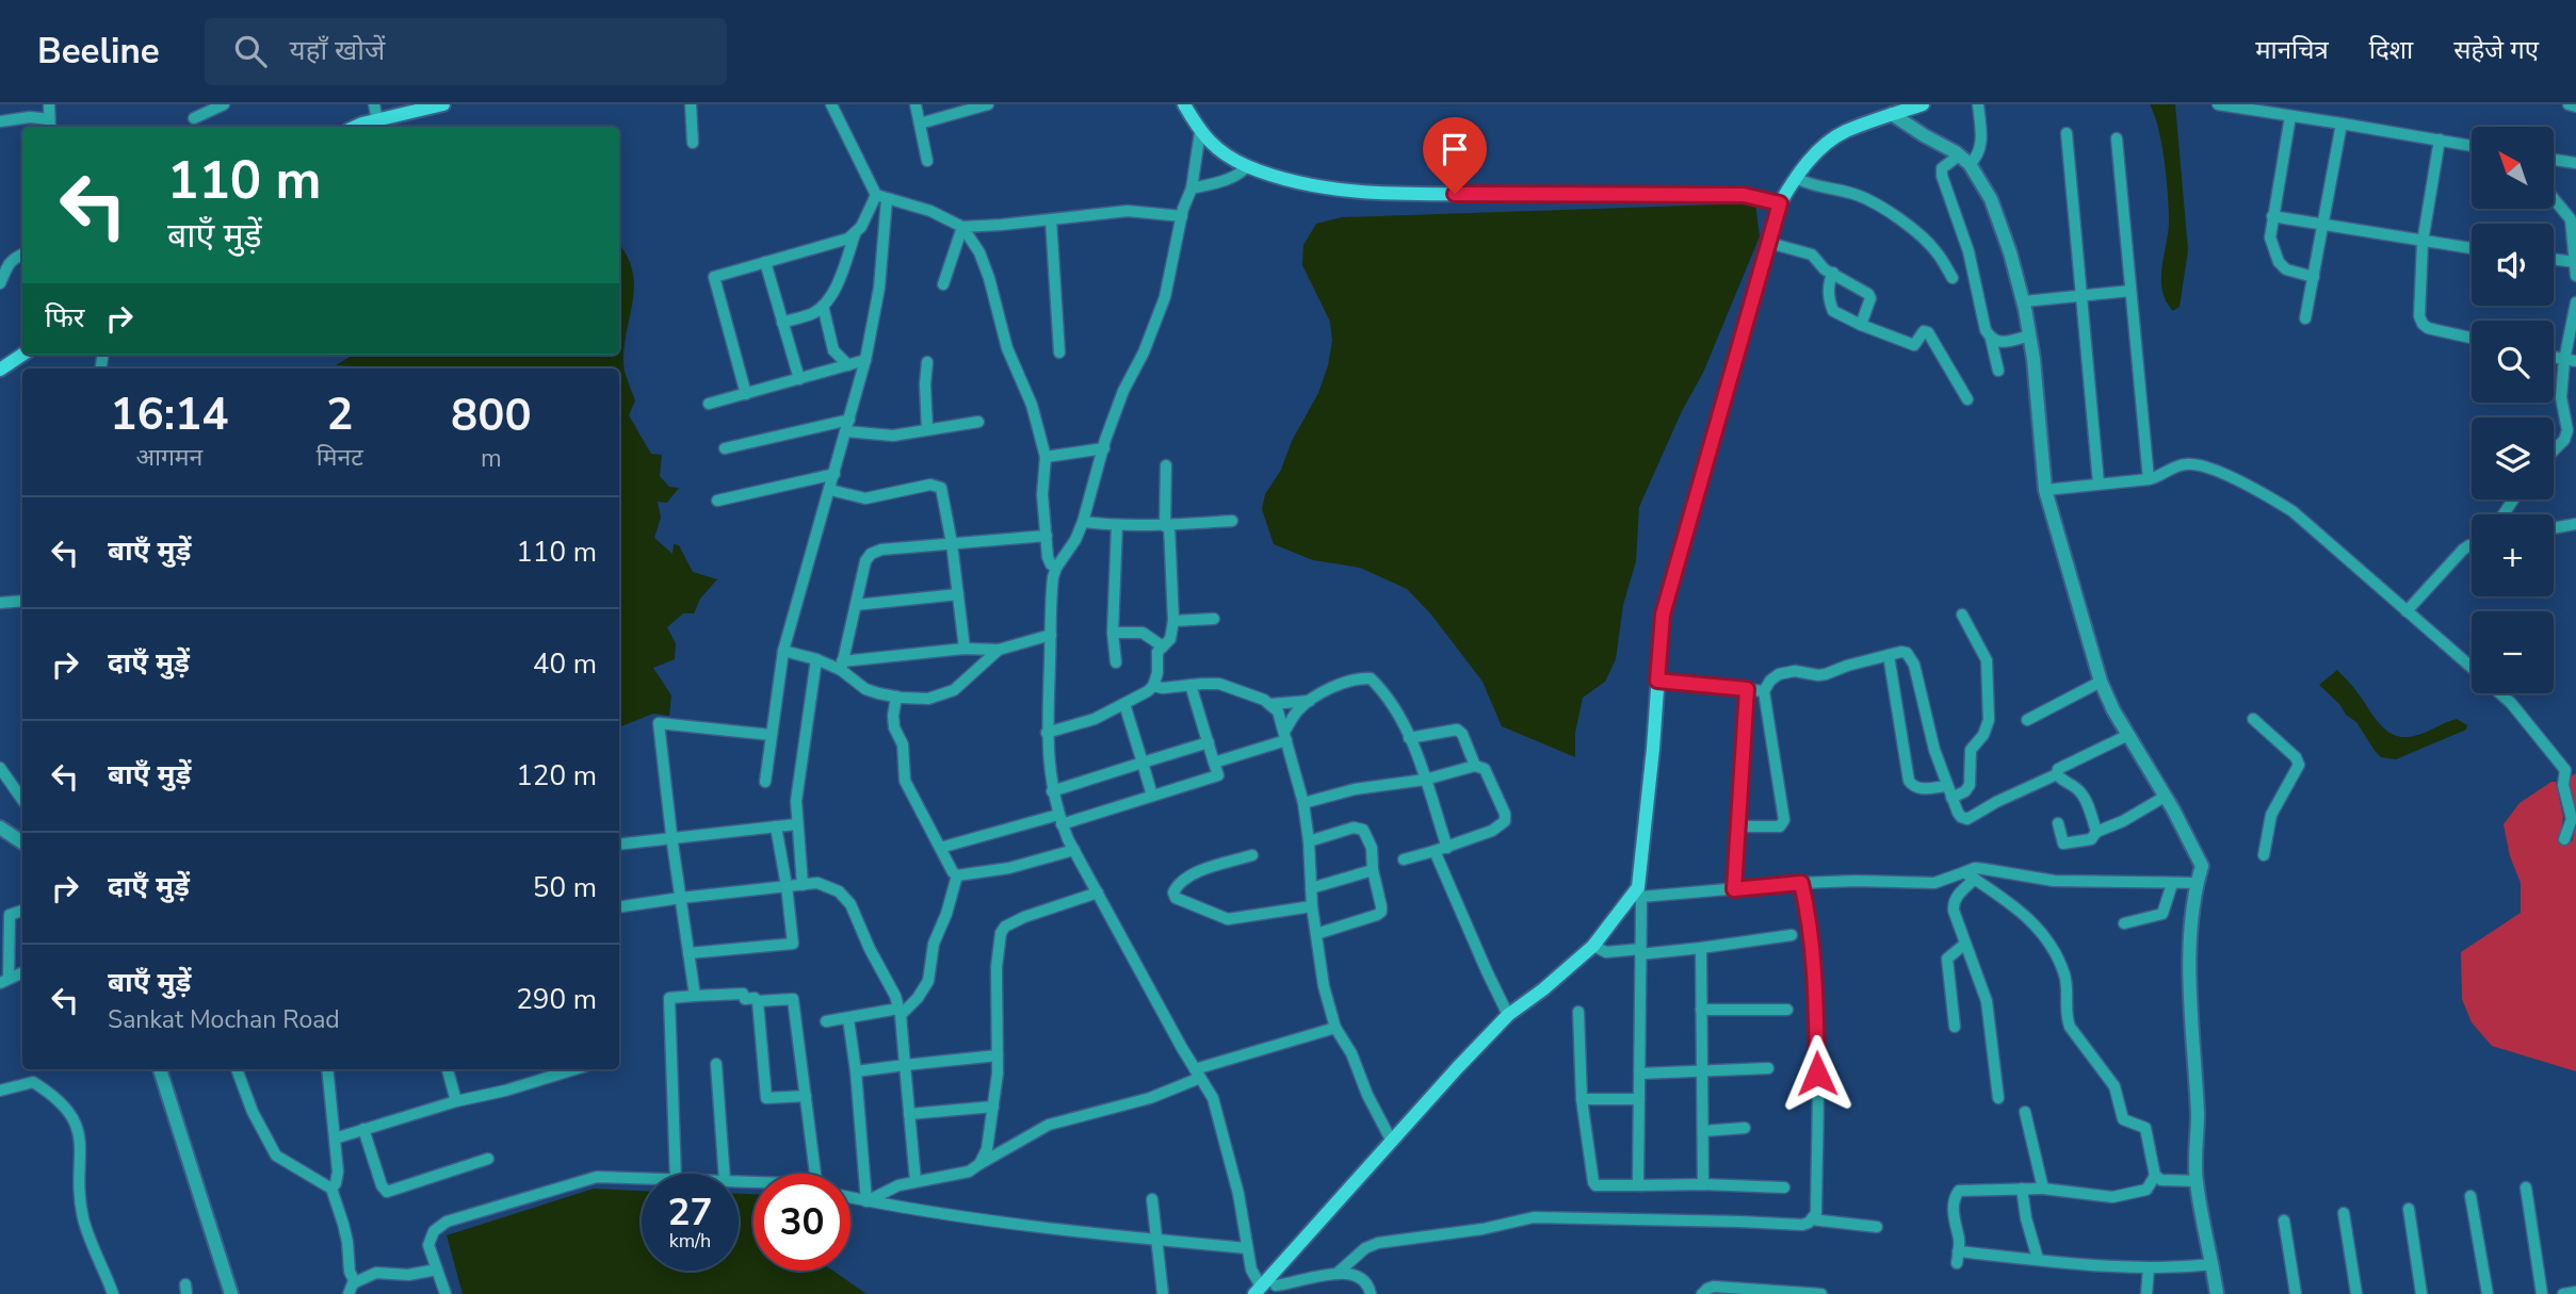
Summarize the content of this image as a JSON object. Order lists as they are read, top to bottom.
{
  "north": "top left",
  "page": {
    "header": "Beeline",
    "search": "यहाँ खोजें",
    "nav": ["मानचित्र", "दिशा", "सहेजे गए"],
    "map_buttons": ["+", "−"],
    "turn": ["110 m", "बाएँ मुड़ें"],
    "then": "फिर",
    "eta": [
      "16:14",
      "आगमन",
      "2",
      "मिनट",
      "800",
      "m"
    ],
    "list": [
      {
        "name": "बाएँ मुड़ें",
        "value": "110 m"
      },
      {
        "name": "दाएँ मुड़ें",
        "value": "40 m"
      },
      {
        "name": "बाएँ मुड़ें",
        "value": "120 m"
      },
      {
        "name": "दाएँ मुड़ें",
        "value": "50 m"
      },
      {
        "name": "बाएँ मुड़ें",
        "note": "Sankat Mochan Road",
        "value": "290 m"
      }
    ],
    "speed": "27 km/h",
    "limit": "30"
  }
}
